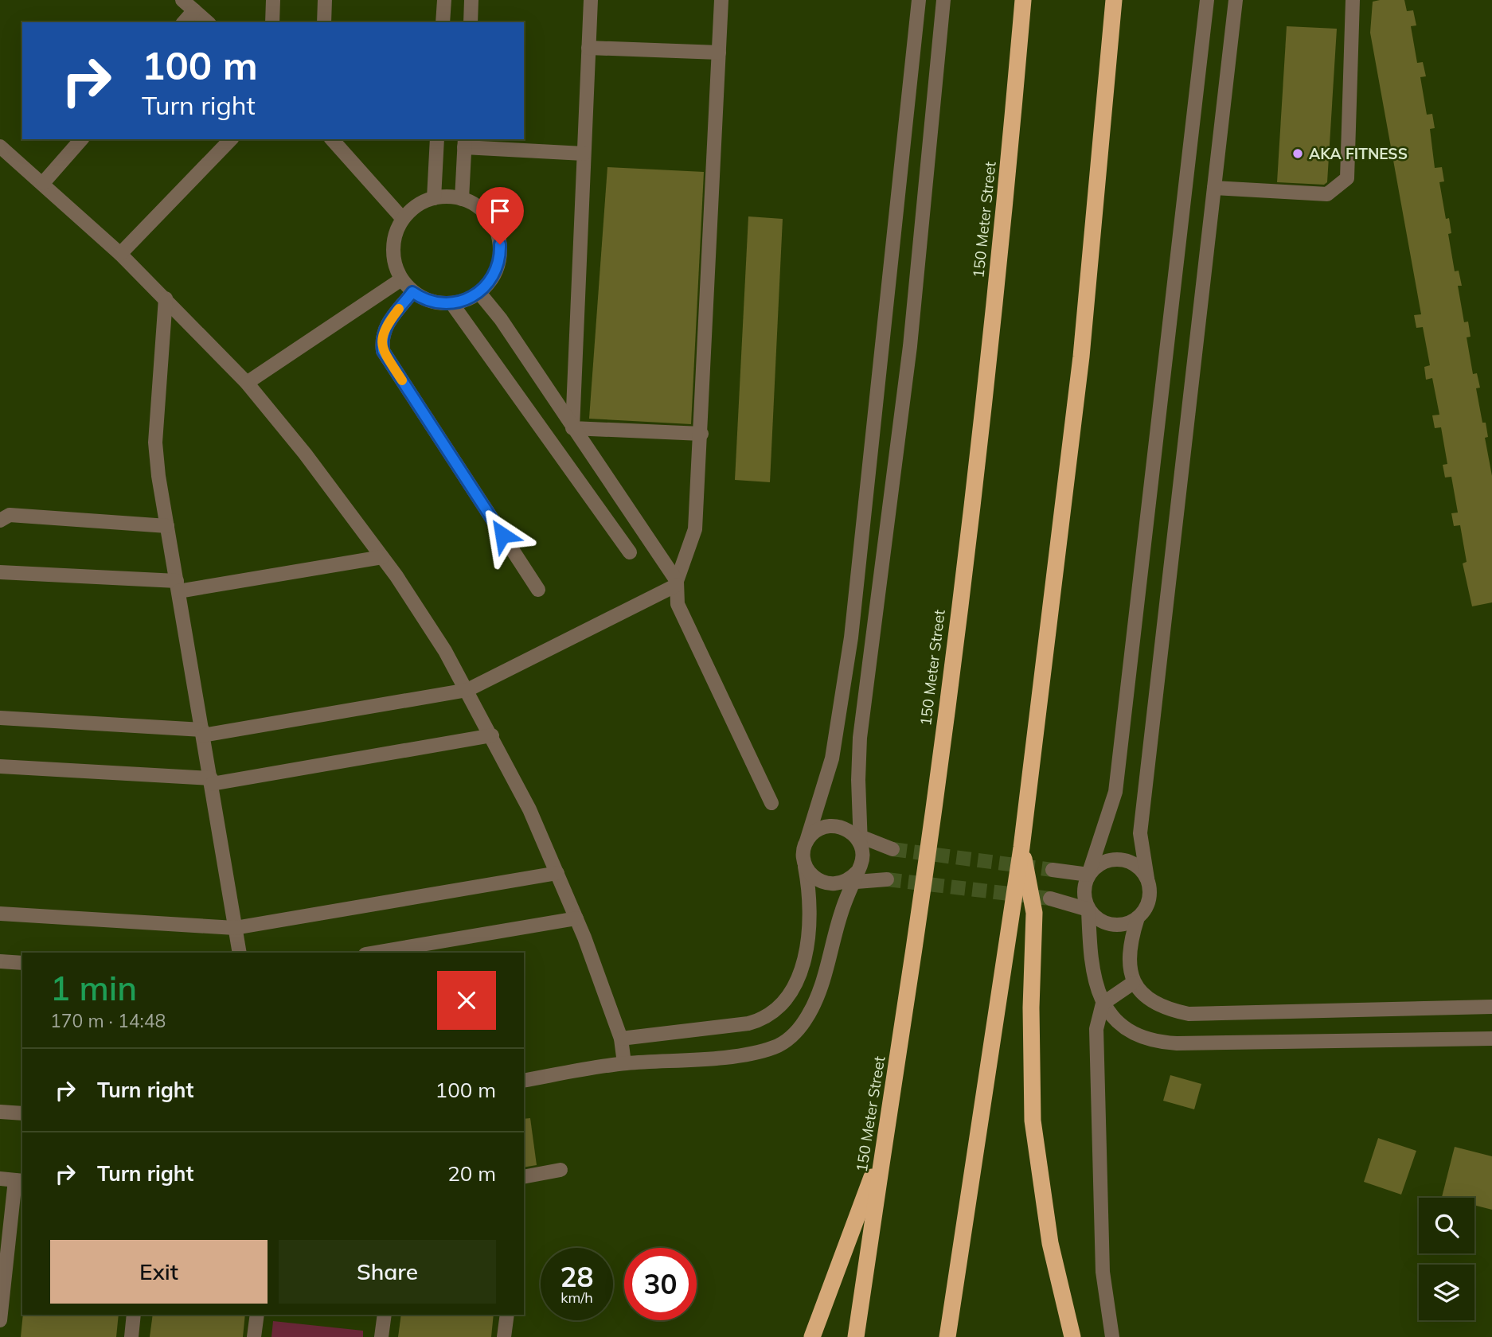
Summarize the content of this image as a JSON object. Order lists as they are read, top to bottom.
{
  "streets": {
    "highway": ["150 Meter Street"]
  },
  "places": ["AKA FITNESS"],
  "page": {
    "turn": ["100 m", "Turn right"],
    "heading": ["1 min", "170 m · 14:48"],
    "list": [
      {
        "name": "Turn right",
        "value": "100 m"
      },
      {
        "name": "Turn right",
        "value": "20 m"
      }
    ],
    "buttons": ["Exit", "Share"],
    "speed": "28 km/h",
    "limit": "30"
  }
}
